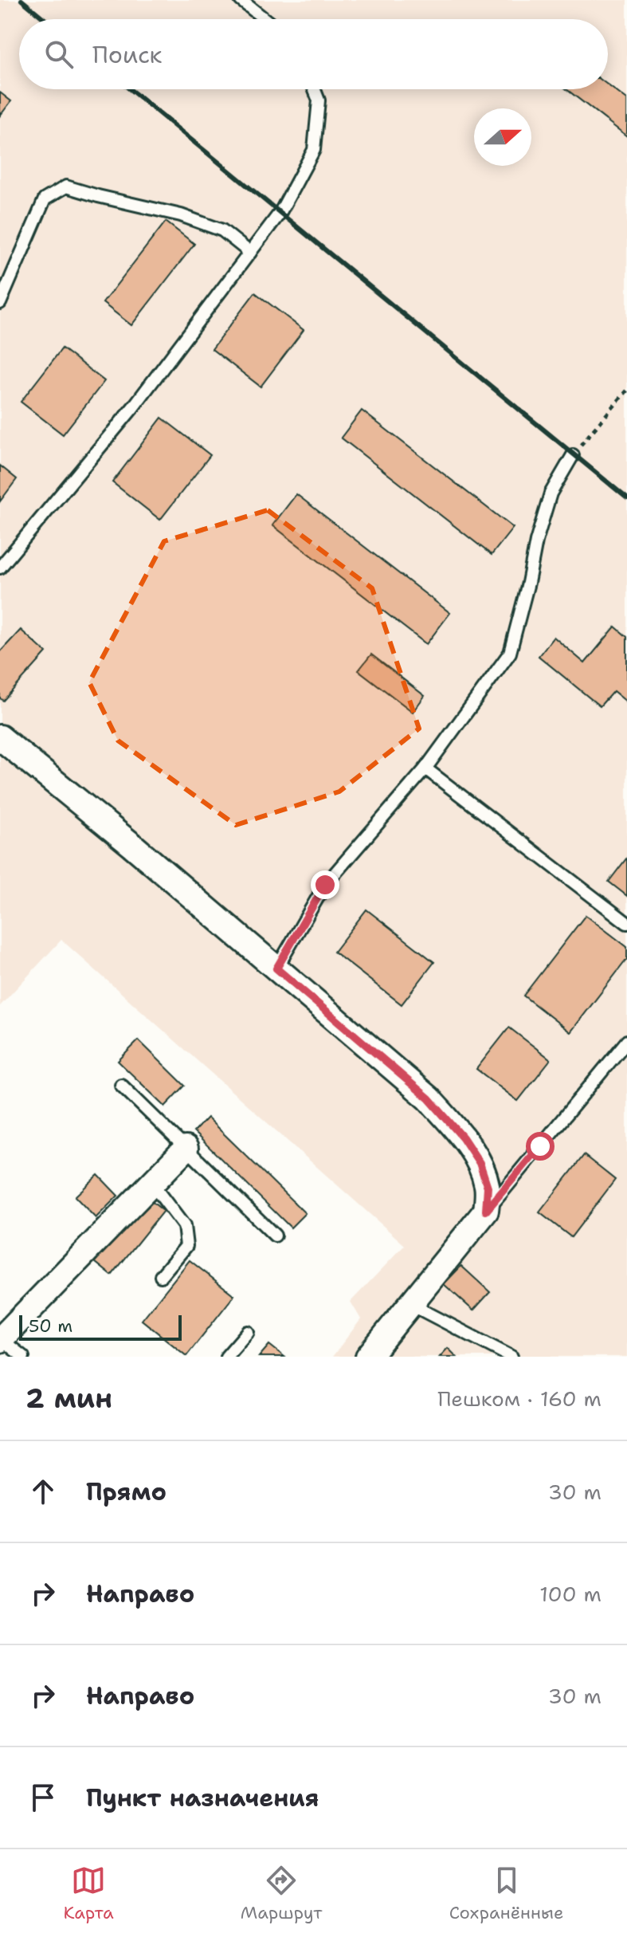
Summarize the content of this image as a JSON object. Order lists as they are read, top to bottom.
{
  "scale_bar": "50 m",
  "north": "right",
  "page": {
    "search": "Поиск",
    "scale": "50 m",
    "heading": ["2 мин", "Пешком · 160 m"],
    "list": [
      ["Прямо", "30 m"],
      ["Направо", "100 m"],
      ["Направо", "30 m"],
      "Пункт назначения"
    ],
    "nav": ["Карта", "Маршрут", "Сохранённые"]
  }
}
